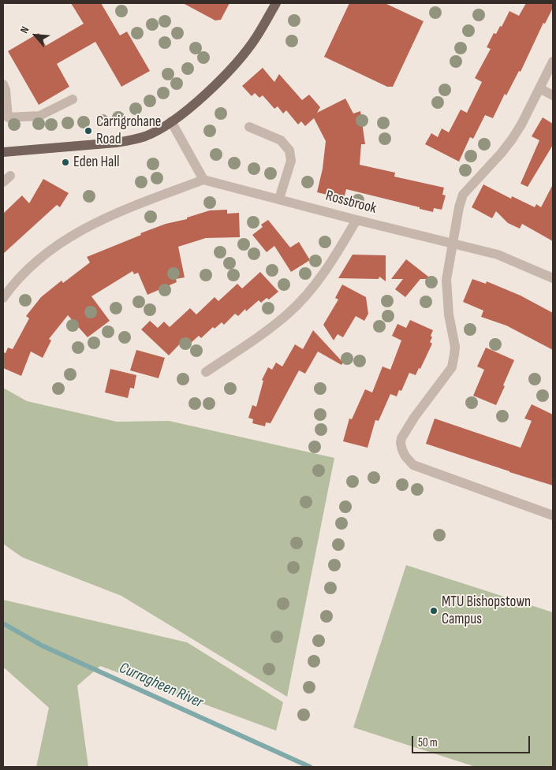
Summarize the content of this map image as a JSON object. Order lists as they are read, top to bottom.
{
  "streets": {
    "street": ["Rossbrook"]
  },
  "water": ["Curragheen River"],
  "places": ["Carrigrohane Road", "Eden Hall", "MTU Bishopstown Campus"],
  "scale_bar": "50 m",
  "north": "top left"
}
